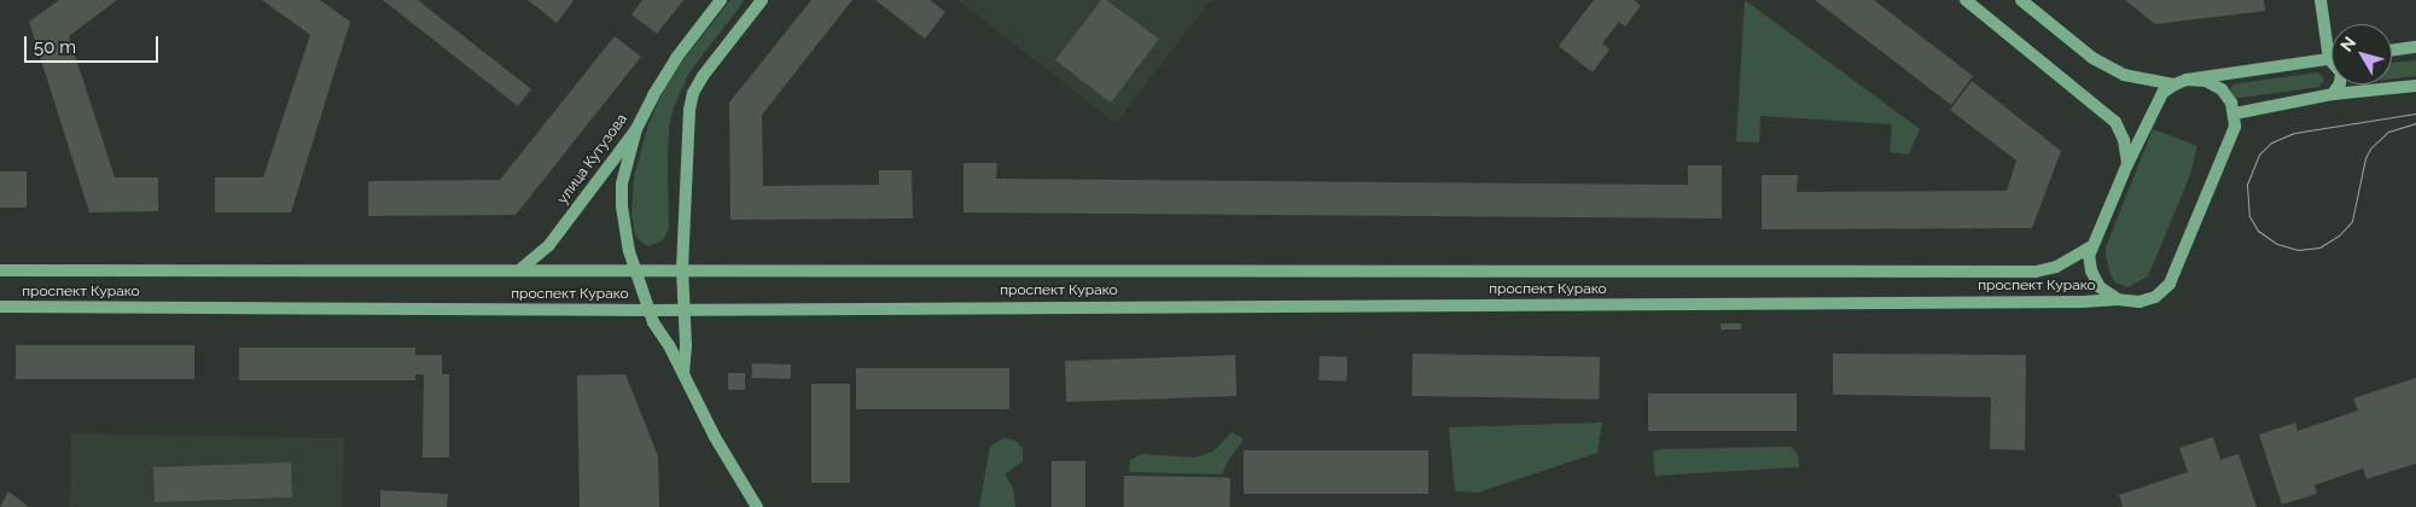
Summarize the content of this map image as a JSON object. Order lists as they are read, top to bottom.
{
  "streets": {
    "main road": ["улица Кутузова", "проспект Курако"]
  },
  "crossings": [
    ["улица Кутузова", "проспект Курако"]
  ],
  "scale_bar": "50 m",
  "north": "top left"
}
